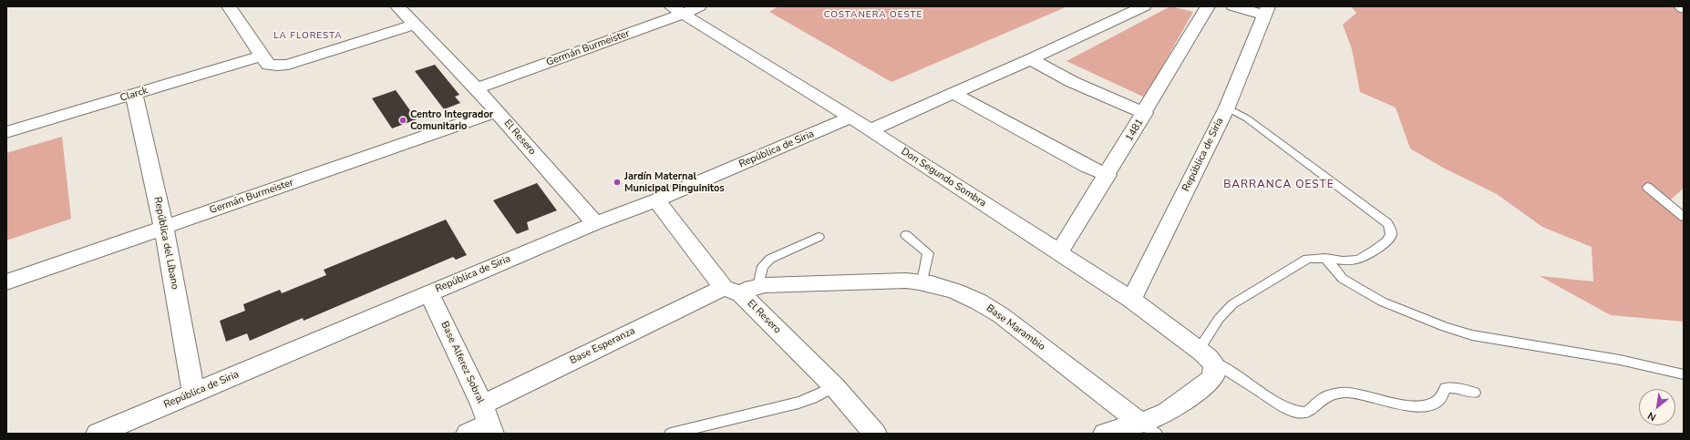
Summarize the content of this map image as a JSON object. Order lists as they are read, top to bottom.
{
  "streets": {
    "street": [
      "Germán Burmeister",
      "Clarck",
      "1481",
      "El Resero",
      "República de Siria",
      "Don Segundo Sombra",
      "República del Líbano",
      "Base Marambio",
      "Base Esperanza",
      "Base Alferez Sobral"
    ]
  },
  "crossings": [
    ["Germán Burmeister", "El Resero"],
    ["Germán Burmeister", "Don Segundo Sombra"],
    ["Germán Burmeister", "República del Líbano"],
    ["Clarck", "República del Líbano"],
    ["1481", "Don Segundo Sombra"],
    ["El Resero", "República de Siria"],
    ["El Resero", "Base Marambio"],
    ["El Resero", "Base Esperanza"],
    ["República de Siria", "Don Segundo Sombra"],
    ["República de Siria", "República del Líbano"],
    ["República de Siria", "Base Alferez Sobral"],
    ["Base Marambio", "Base Esperanza"],
    ["Base Esperanza", "Base Alferez Sobral"]
  ],
  "districts": ["COSTANERA OESTE", "LA FLORESTA", "BARRANCA OESTE"],
  "places": ["Centro Integrador Comunitario", "Jardín Maternal Municipal Pinguinitos"],
  "north": "bottom left"
}
